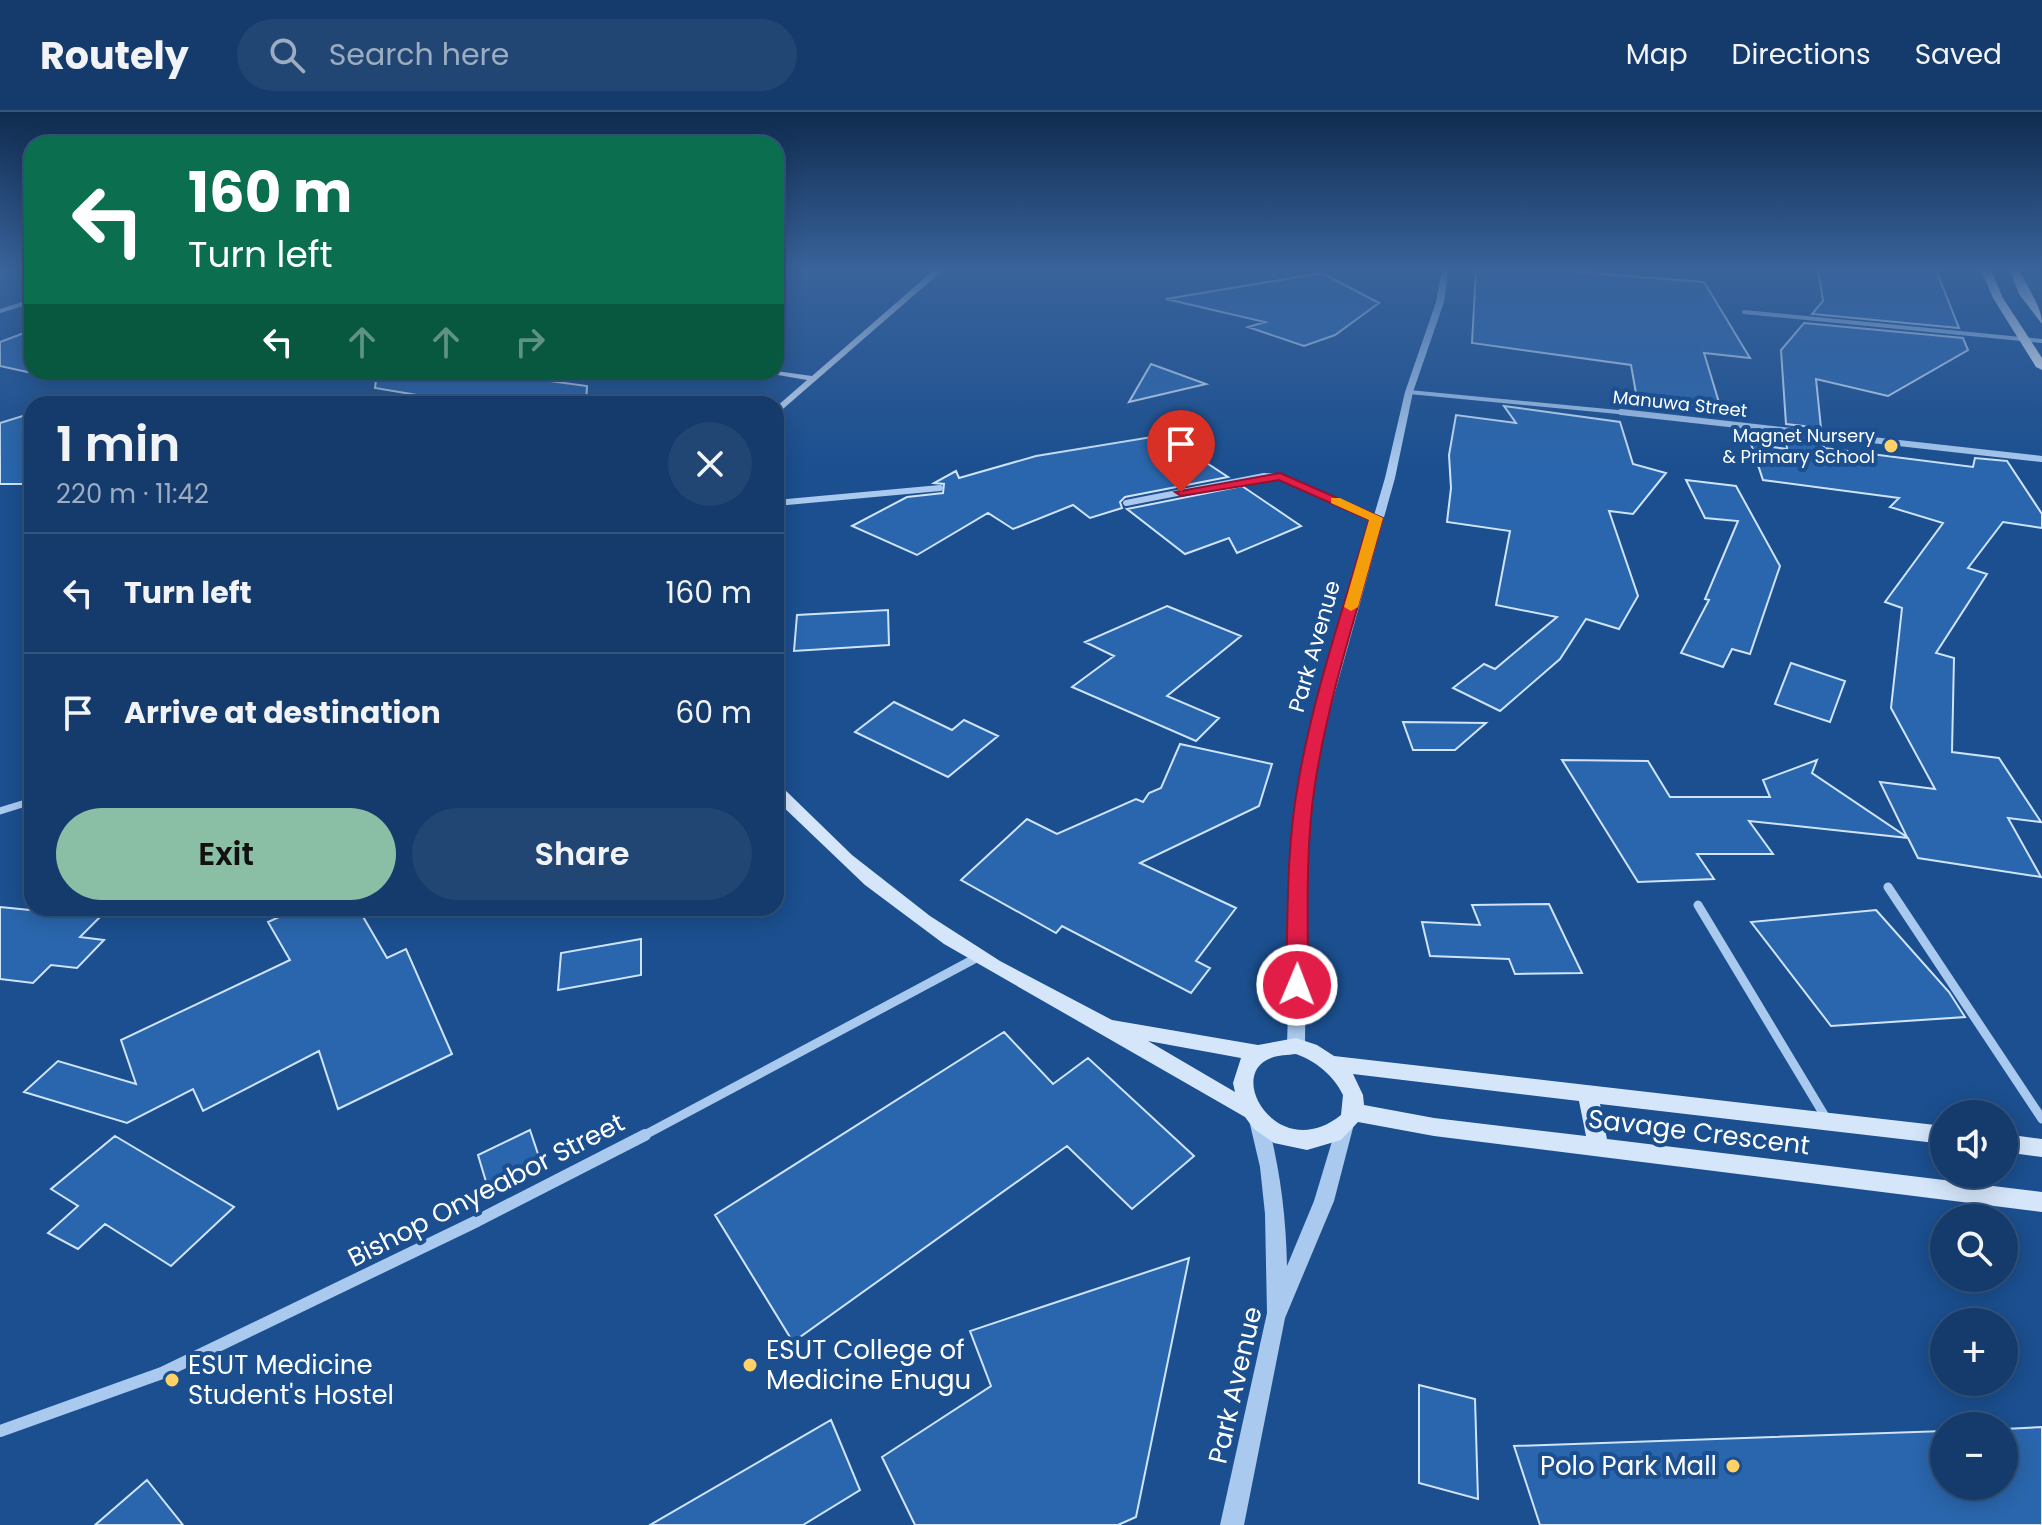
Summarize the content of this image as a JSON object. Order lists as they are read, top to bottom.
{
  "streets": {
    "main road": ["Savage Crescent"],
    "street": ["Manuwa Street", "Park Avenue", "Bishop Onyeabor Street"]
  },
  "crossings": [
    ["Manuwa Street", "Park Avenue"],
    ["Park Avenue", "Savage Crescent"]
  ],
  "places": [
    "Magnet Nursery & Primary School",
    "ESUT College of Medicine Enugu",
    "ESUT Medicine Student's Hostel",
    "Polo Park Mall"
  ],
  "page": {
    "header": "Routely",
    "search": "Search here",
    "nav": ["Map", "Directions", "Saved"],
    "turn": ["160 m", "Turn left"],
    "heading": ["1 min", "220 m · 11:42"],
    "list": [
      {
        "name": "Turn left",
        "value": "160 m"
      },
      {
        "name": "Arrive at destination",
        "value": "60 m"
      }
    ],
    "buttons": ["Exit", "Share"],
    "map_buttons": ["+", "−"]
  }
}
